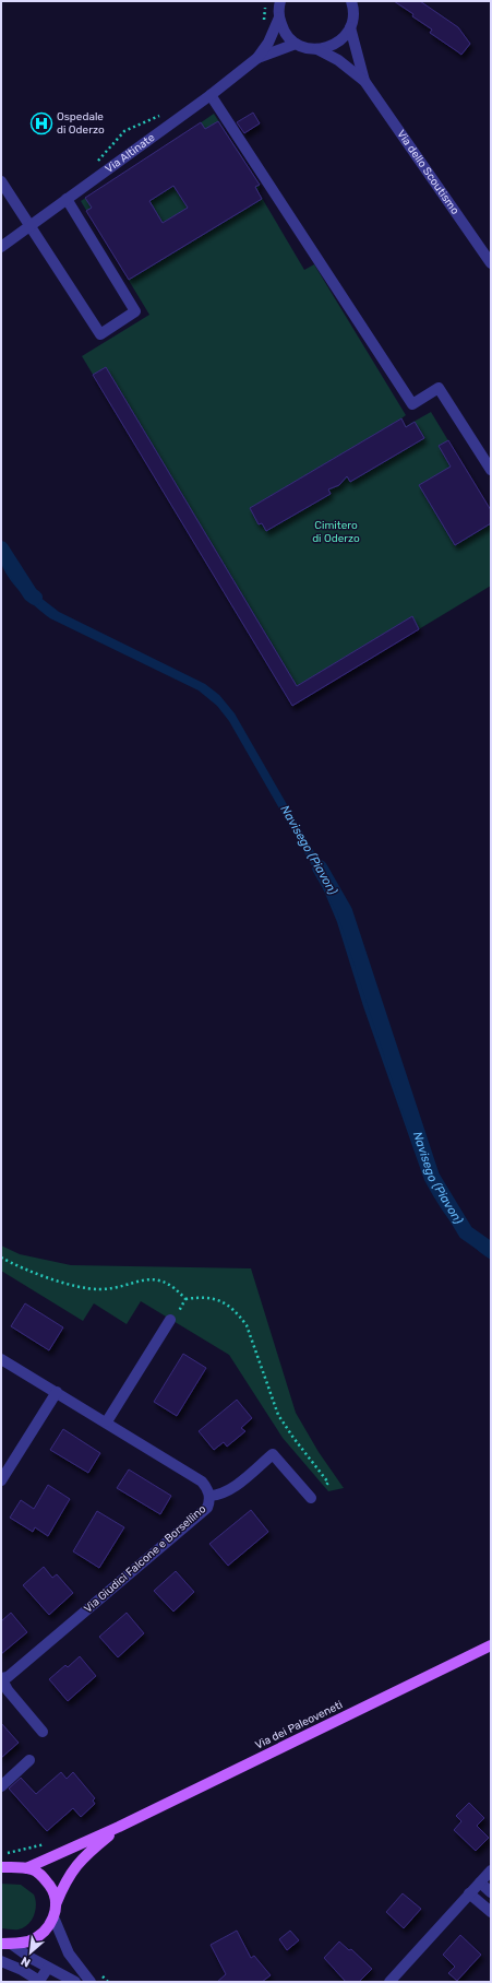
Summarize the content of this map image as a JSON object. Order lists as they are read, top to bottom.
{
  "streets": {
    "main road": ["Via dei Paleoveneti"],
    "street": ["Via Altinate", "Via dello Scoutismo", "Via Giudici Falcone e Borsellino"]
  },
  "water": ["Navisego (Piavon)"],
  "parks": ["Cimitero di Oderzo"],
  "places": {
    "hospital": ["Ospedale di Oderzo"]
  },
  "north": "bottom left"
}
